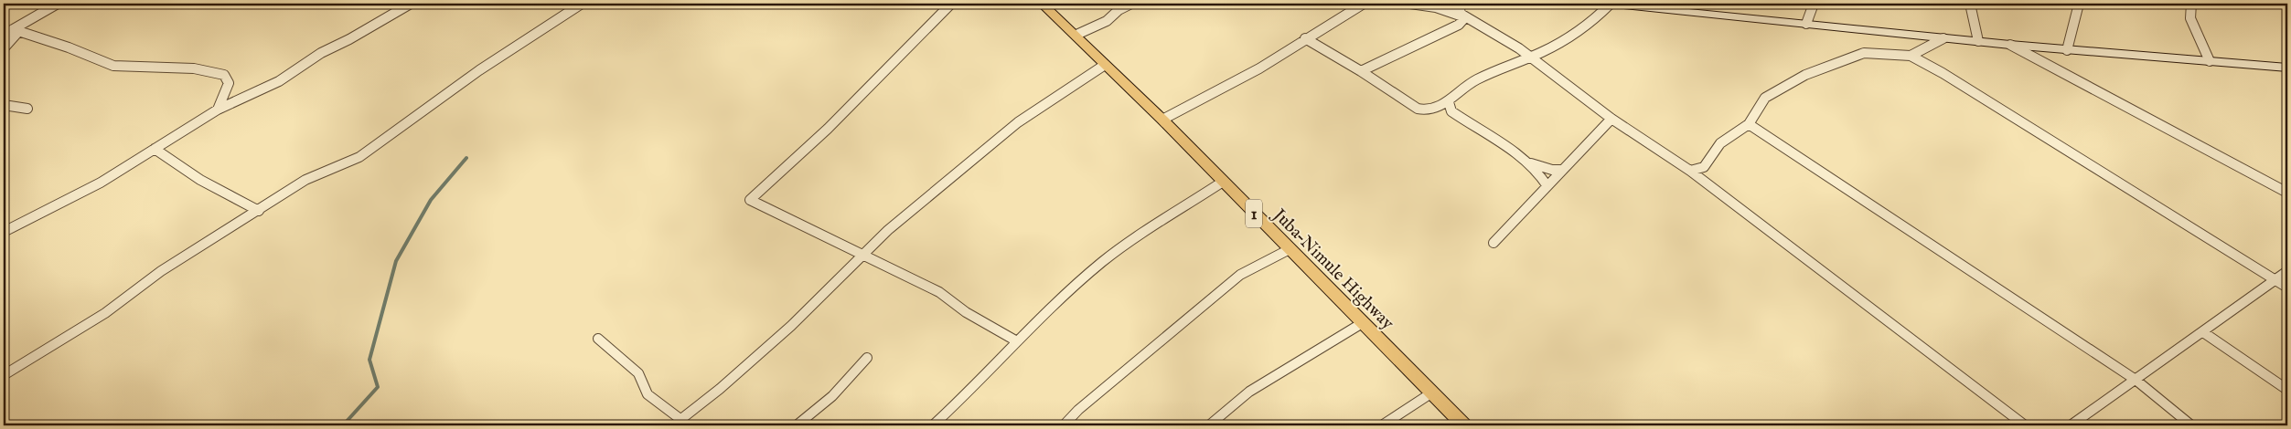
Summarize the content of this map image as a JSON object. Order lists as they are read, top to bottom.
{
  "streets": {
    "main road": ["1", "Juba–Nimule Highway"]
  }
}
